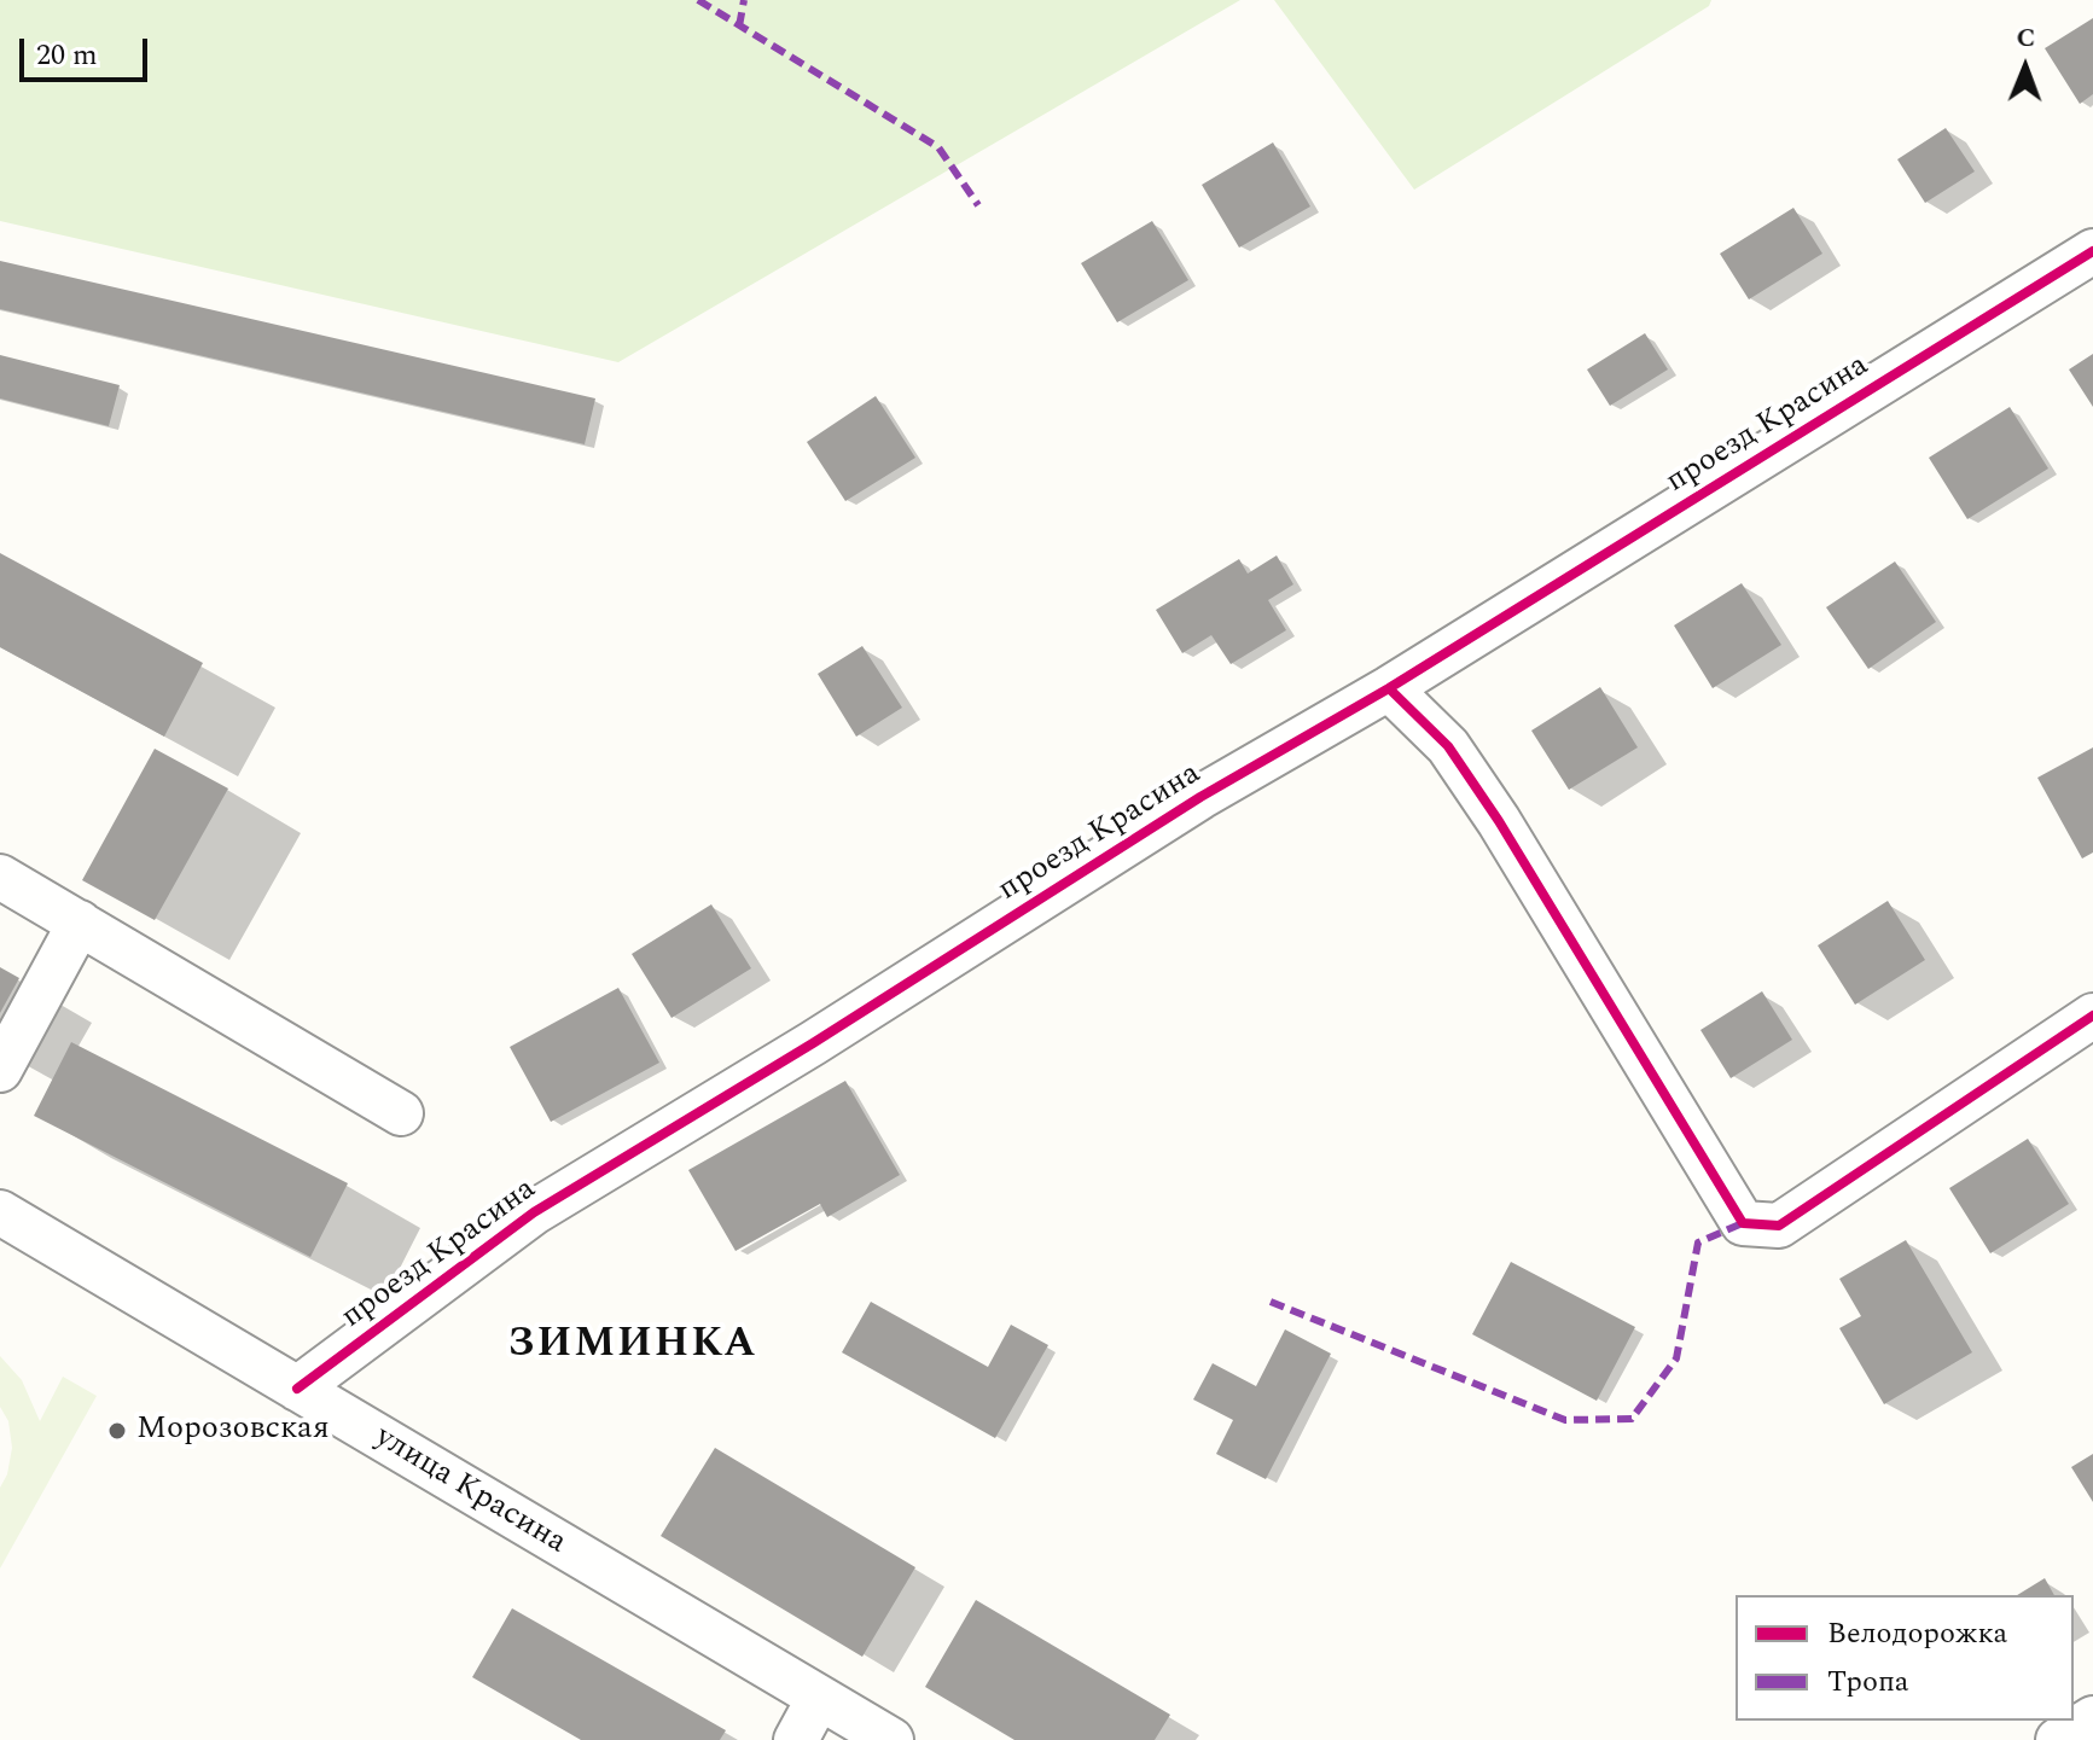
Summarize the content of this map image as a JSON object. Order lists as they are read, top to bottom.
{
  "streets": {
    "street": ["проезд Красина", "улица Красина"]
  },
  "crossings": [
    ["проезд Красина", "улица Красина"]
  ],
  "districts": ["ЗИМИНКА"],
  "places": ["Морозовская"],
  "legend": ["Велодорожка", "Тропа"],
  "scale_bar": "20 m",
  "north": "top"
}
